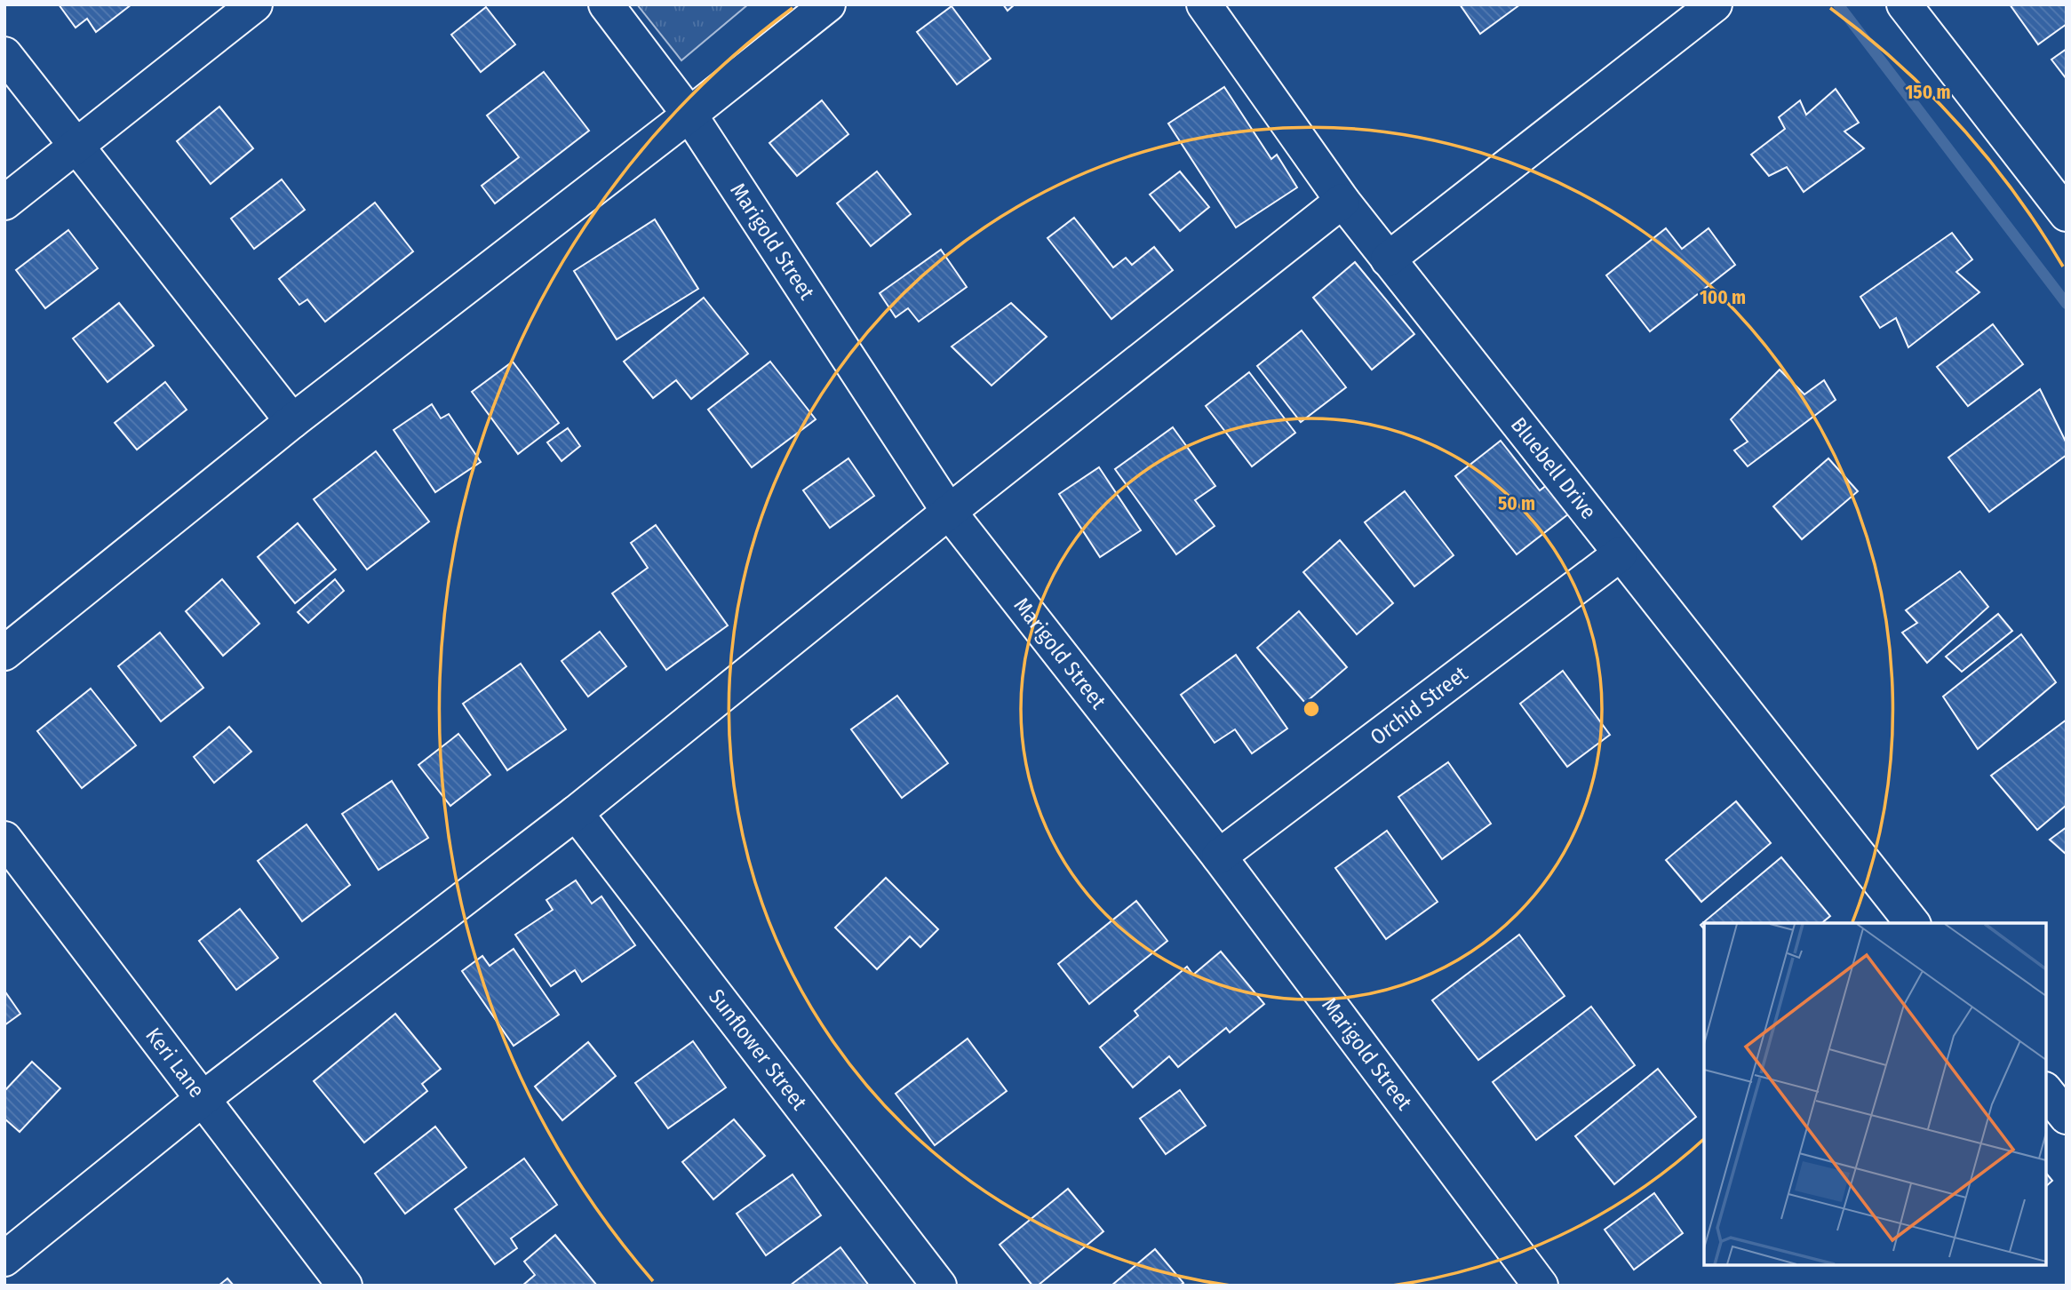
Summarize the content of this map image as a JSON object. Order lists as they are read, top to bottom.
{
  "streets": {
    "street": [
      "Marigold Street",
      "Bluebell Drive",
      "Orchid Street",
      "Sunflower Street",
      "Keri Lane"
    ]
  },
  "crossings": [
    ["Marigold Street", "Orchid Street"],
    ["Bluebell Drive", "Orchid Street"]
  ],
  "rings": ["150 m", "100 m", "50 m"]
}
